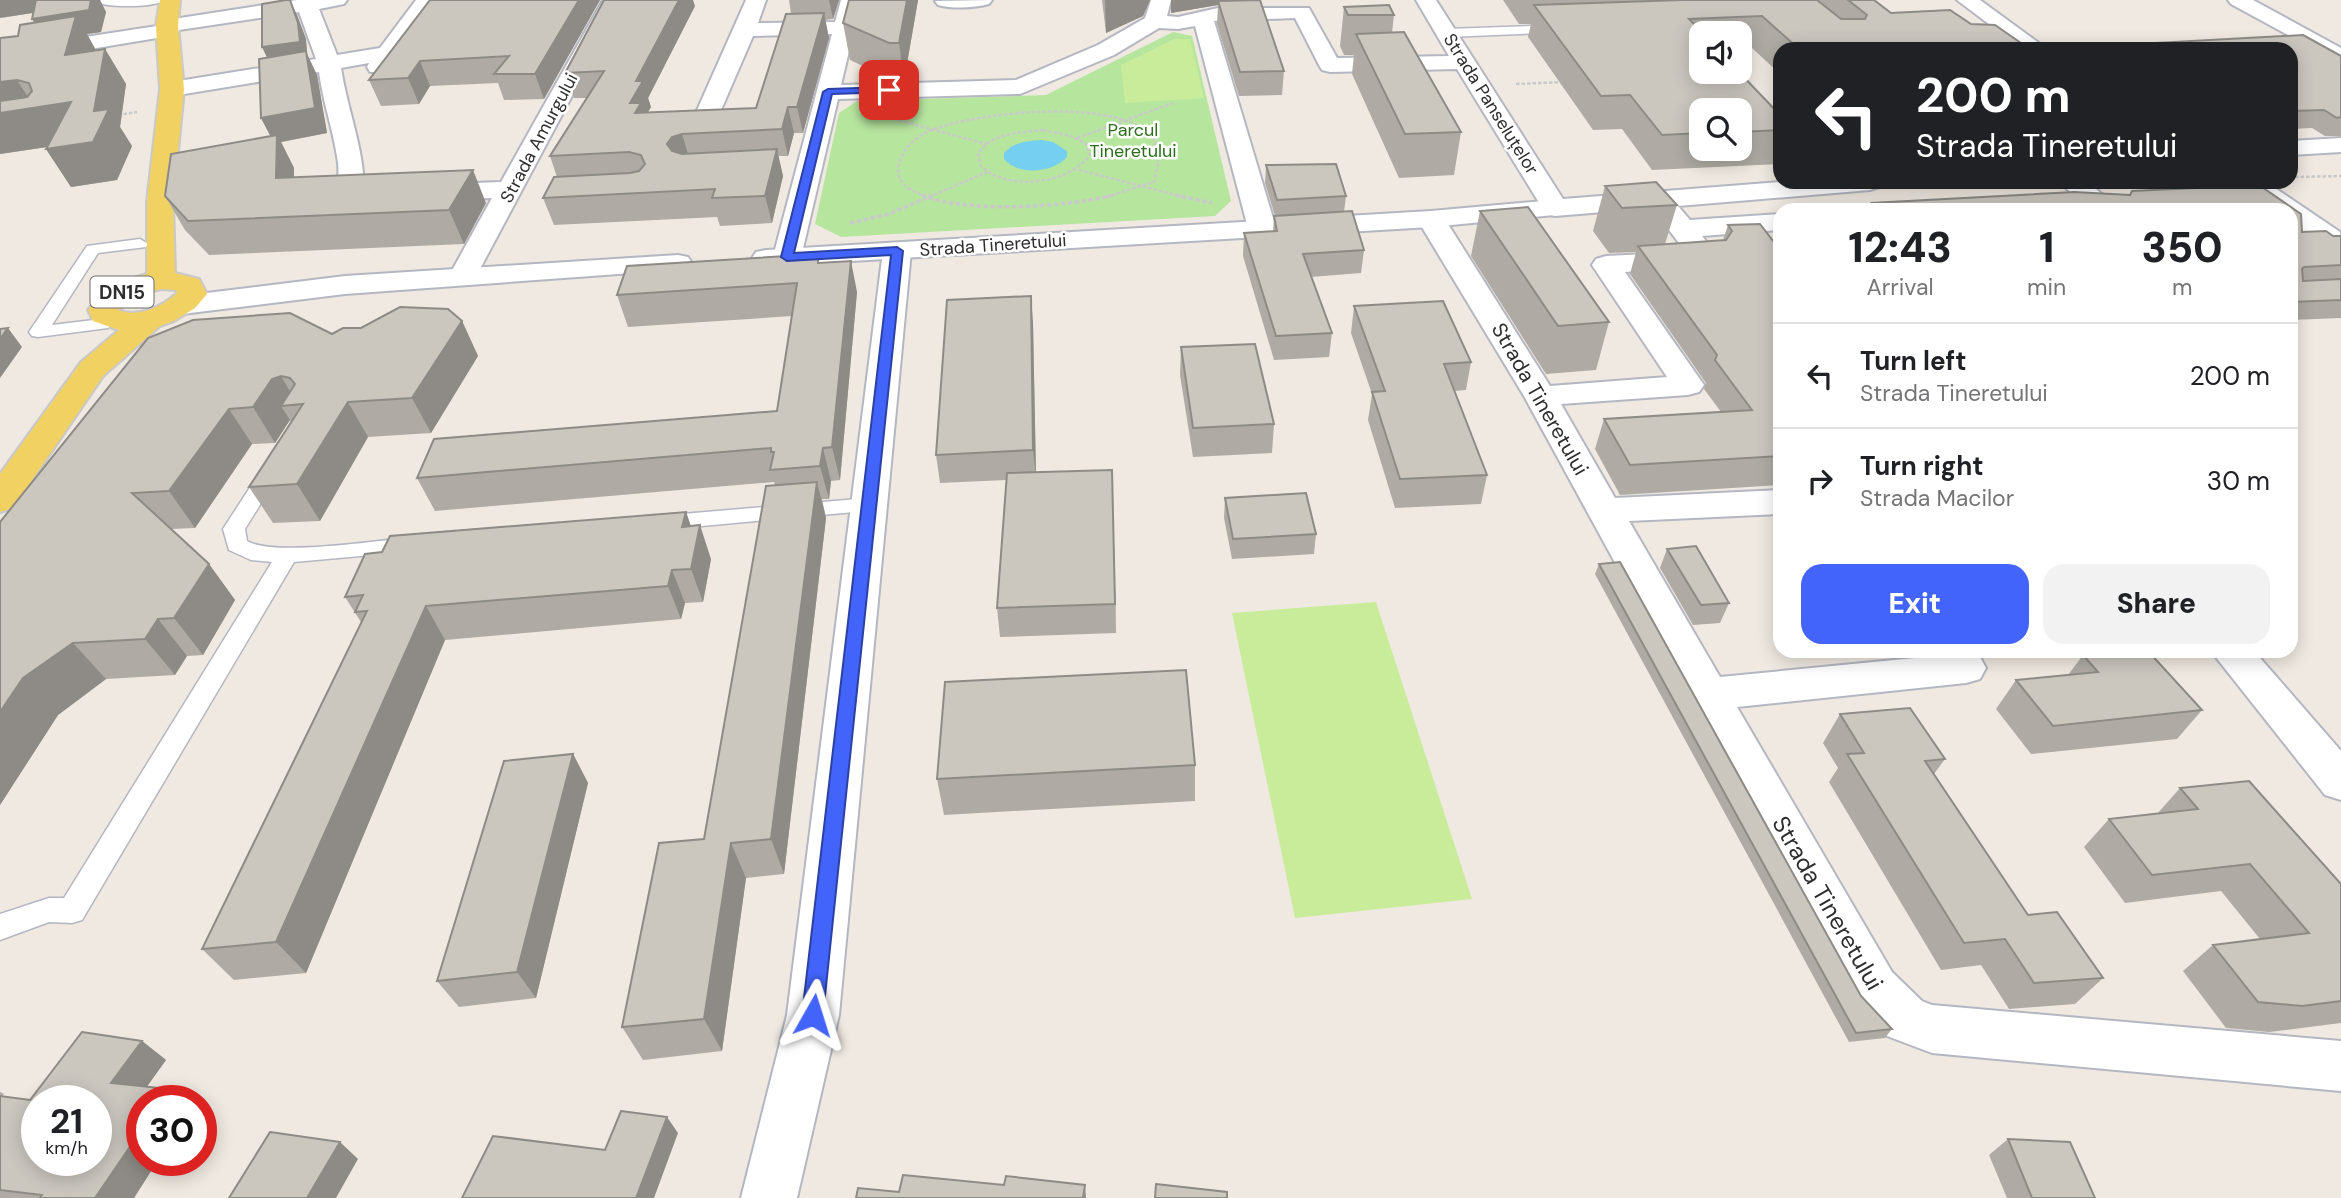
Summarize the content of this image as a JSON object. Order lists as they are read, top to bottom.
{
  "streets": {
    "main road": ["DN15"],
    "street": ["Strada Panseluțelor", "Strada Amurgului", "Strada Tineretului"]
  },
  "crossings": [
    ["Strada Panseluțelor", "Strada Tineretului"],
    ["Strada Amurgului", "Strada Tineretului"],
    ["Strada Tineretului", "DN15"]
  ],
  "parks": ["Parcul Tineretului"],
  "page": {
    "turn": ["200 m", "Strada Tineretului"],
    "eta": [
      "12:43",
      "Arrival",
      "1",
      "min",
      "350",
      "m"
    ],
    "list": [
      {
        "name": "Turn left",
        "note": "Strada Tineretului",
        "value": "200 m"
      },
      {
        "name": "Turn right",
        "note": "Strada Macilor",
        "value": "30 m"
      }
    ],
    "buttons": ["Exit", "Share"],
    "speed": "21 km/h",
    "limit": "30"
  }
}
